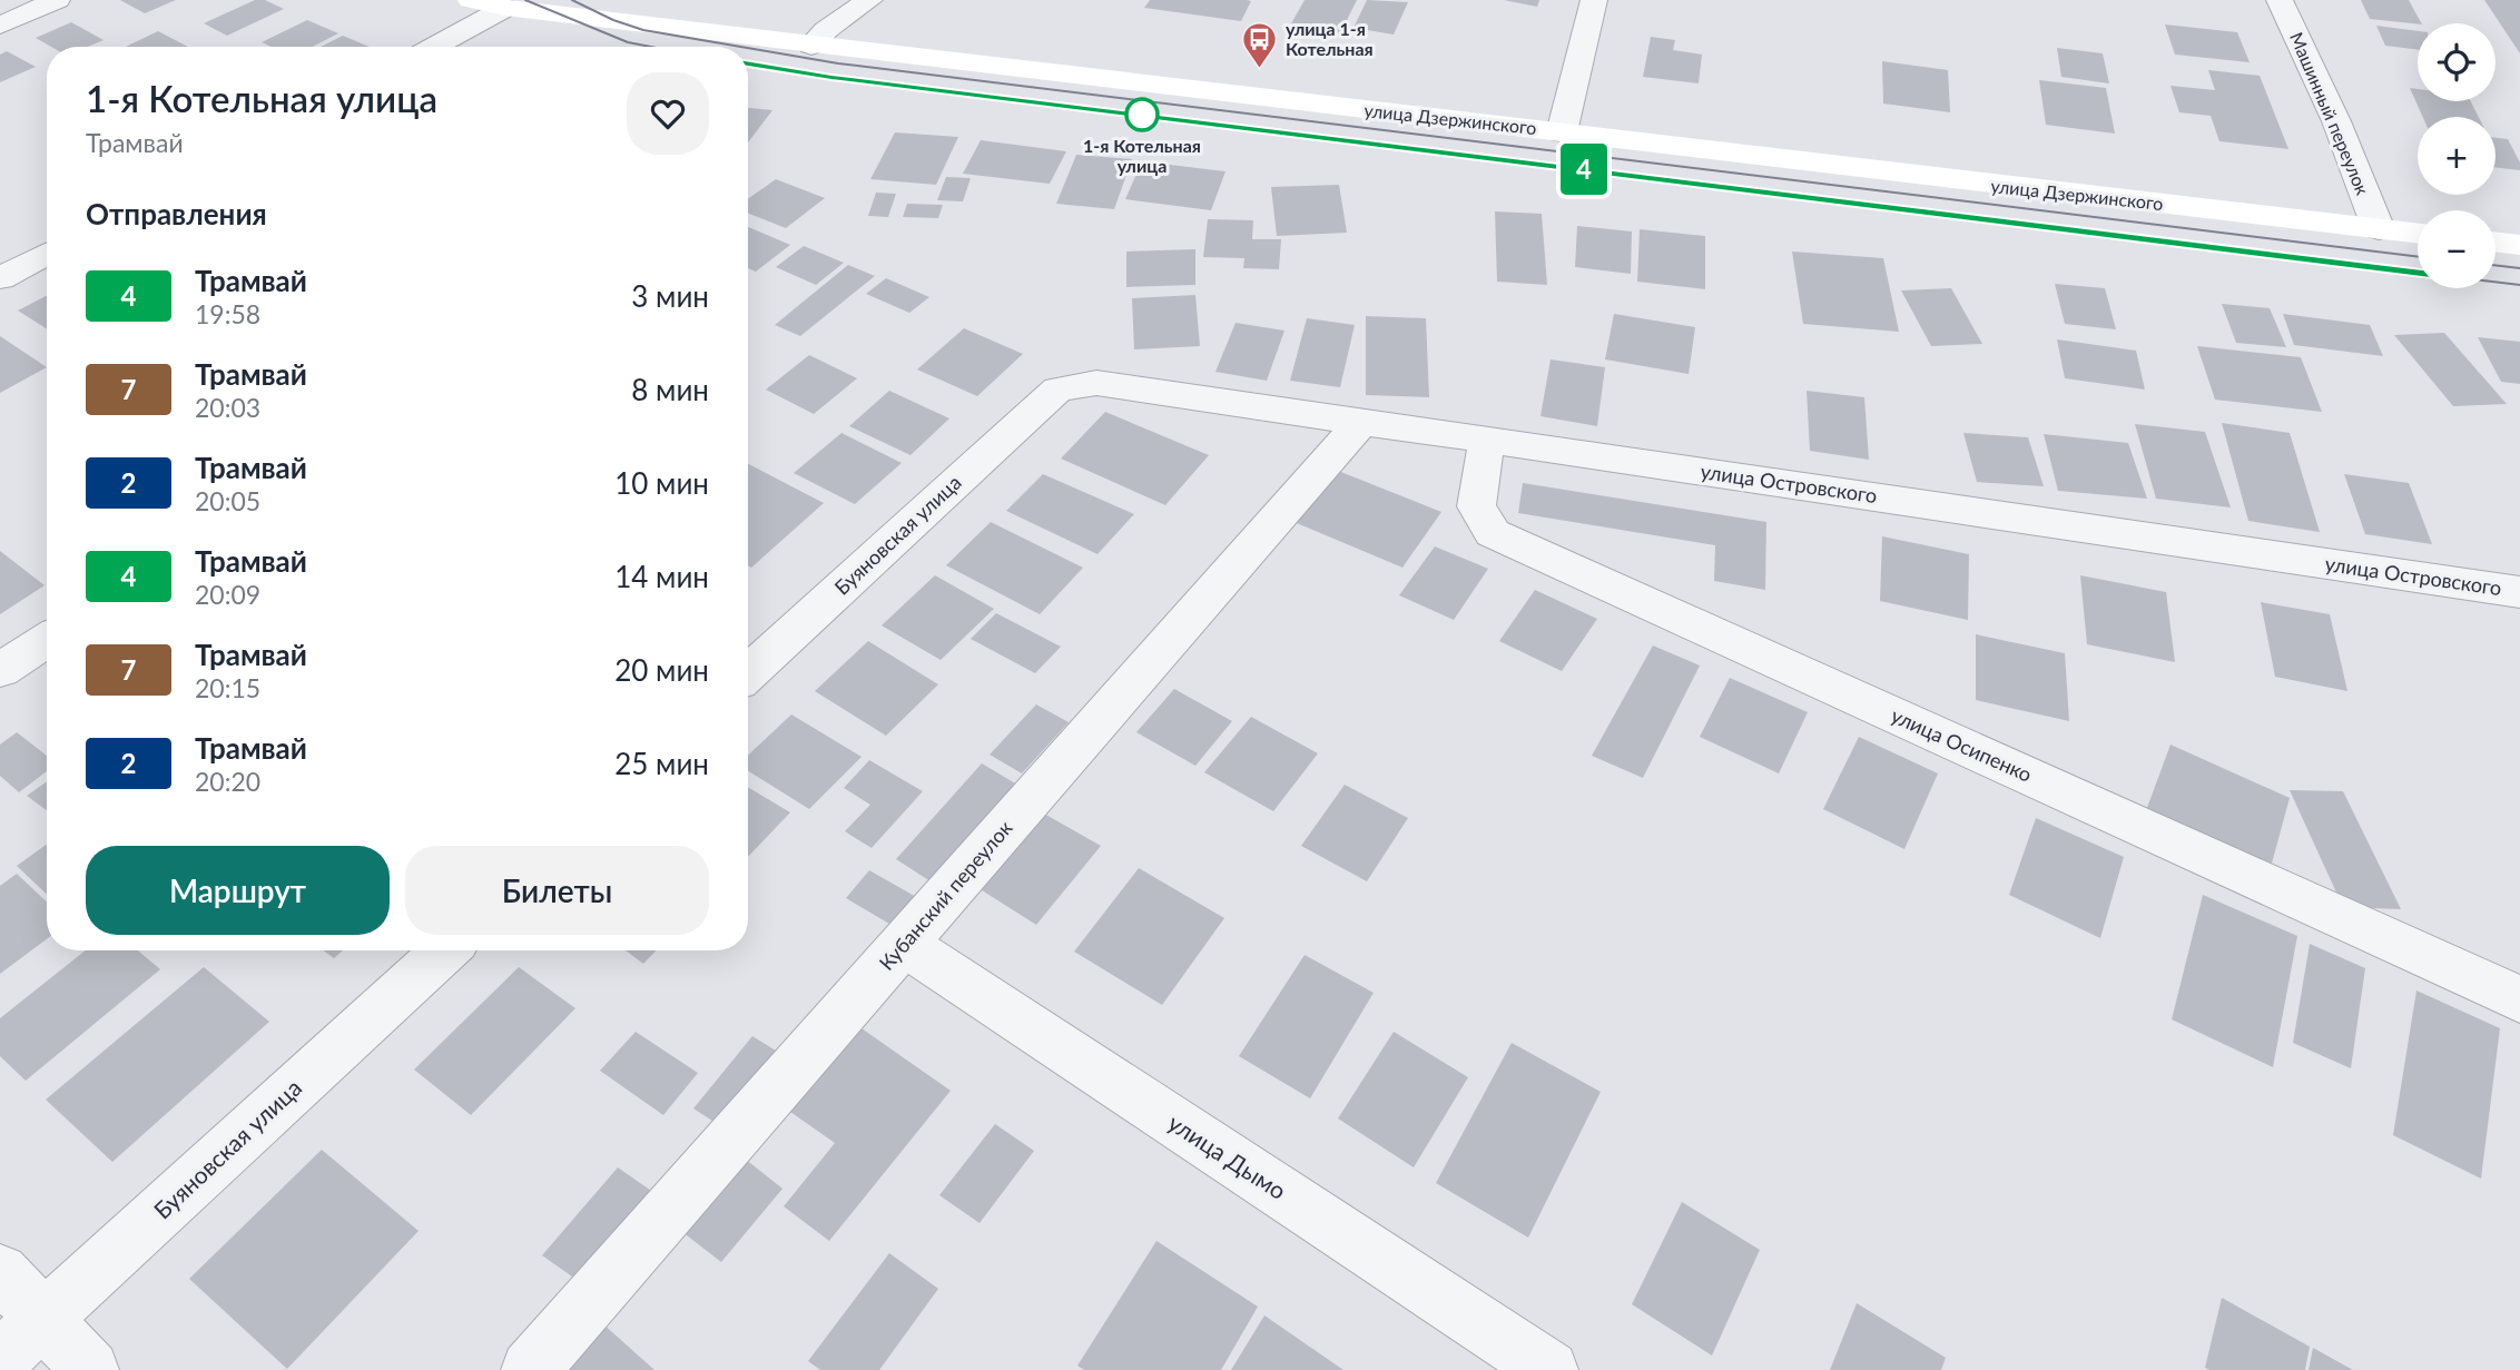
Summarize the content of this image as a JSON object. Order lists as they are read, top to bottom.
{
  "streets": {
    "main road": ["улица Дзержинского"],
    "street": [
      "Машинный переулок",
      "улица Островского",
      "Буяновская улица",
      "улица Осипенко",
      "Кубанский переулок",
      "улица Дымо"
    ]
  },
  "crossings": [
    ["Машинный переулок", "улица Дзержинского"],
    ["улица Островского", "Буяновская улица"],
    ["улица Островского", "улица Осипенко"],
    ["улица Островского", "Кубанский переулок"],
    ["Кубанский переулок", "улица Дымо"]
  ],
  "places": {
    "bus stop": ["улица 1-я Котельная"],
    "other": ["1-я Котельная улица"]
  },
  "lines": ["tram line 4"],
  "page": {
    "on_map": "4",
    "map_buttons": ["+", "−"],
    "heading": [
      ["1-я Котельная улица", "Трамвай"],
      "Отправления"
    ],
    "list": [
      {
        "mark": "4",
        "name": "Трамвай",
        "note": "19:58",
        "value": "3 мин"
      },
      {
        "mark": "7",
        "name": "Трамвай",
        "note": "20:03",
        "value": "8 мин"
      },
      {
        "mark": "2",
        "name": "Трамвай",
        "note": "20:05",
        "value": "10 мин"
      },
      {
        "mark": "4",
        "name": "Трамвай",
        "note": "20:09",
        "value": "14 мин"
      },
      {
        "mark": "7",
        "name": "Трамвай",
        "note": "20:15",
        "value": "20 мин"
      },
      {
        "mark": "2",
        "name": "Трамвай",
        "note": "20:20",
        "value": "25 мин"
      }
    ],
    "buttons": ["Маршрут", "Билеты"]
  }
}
